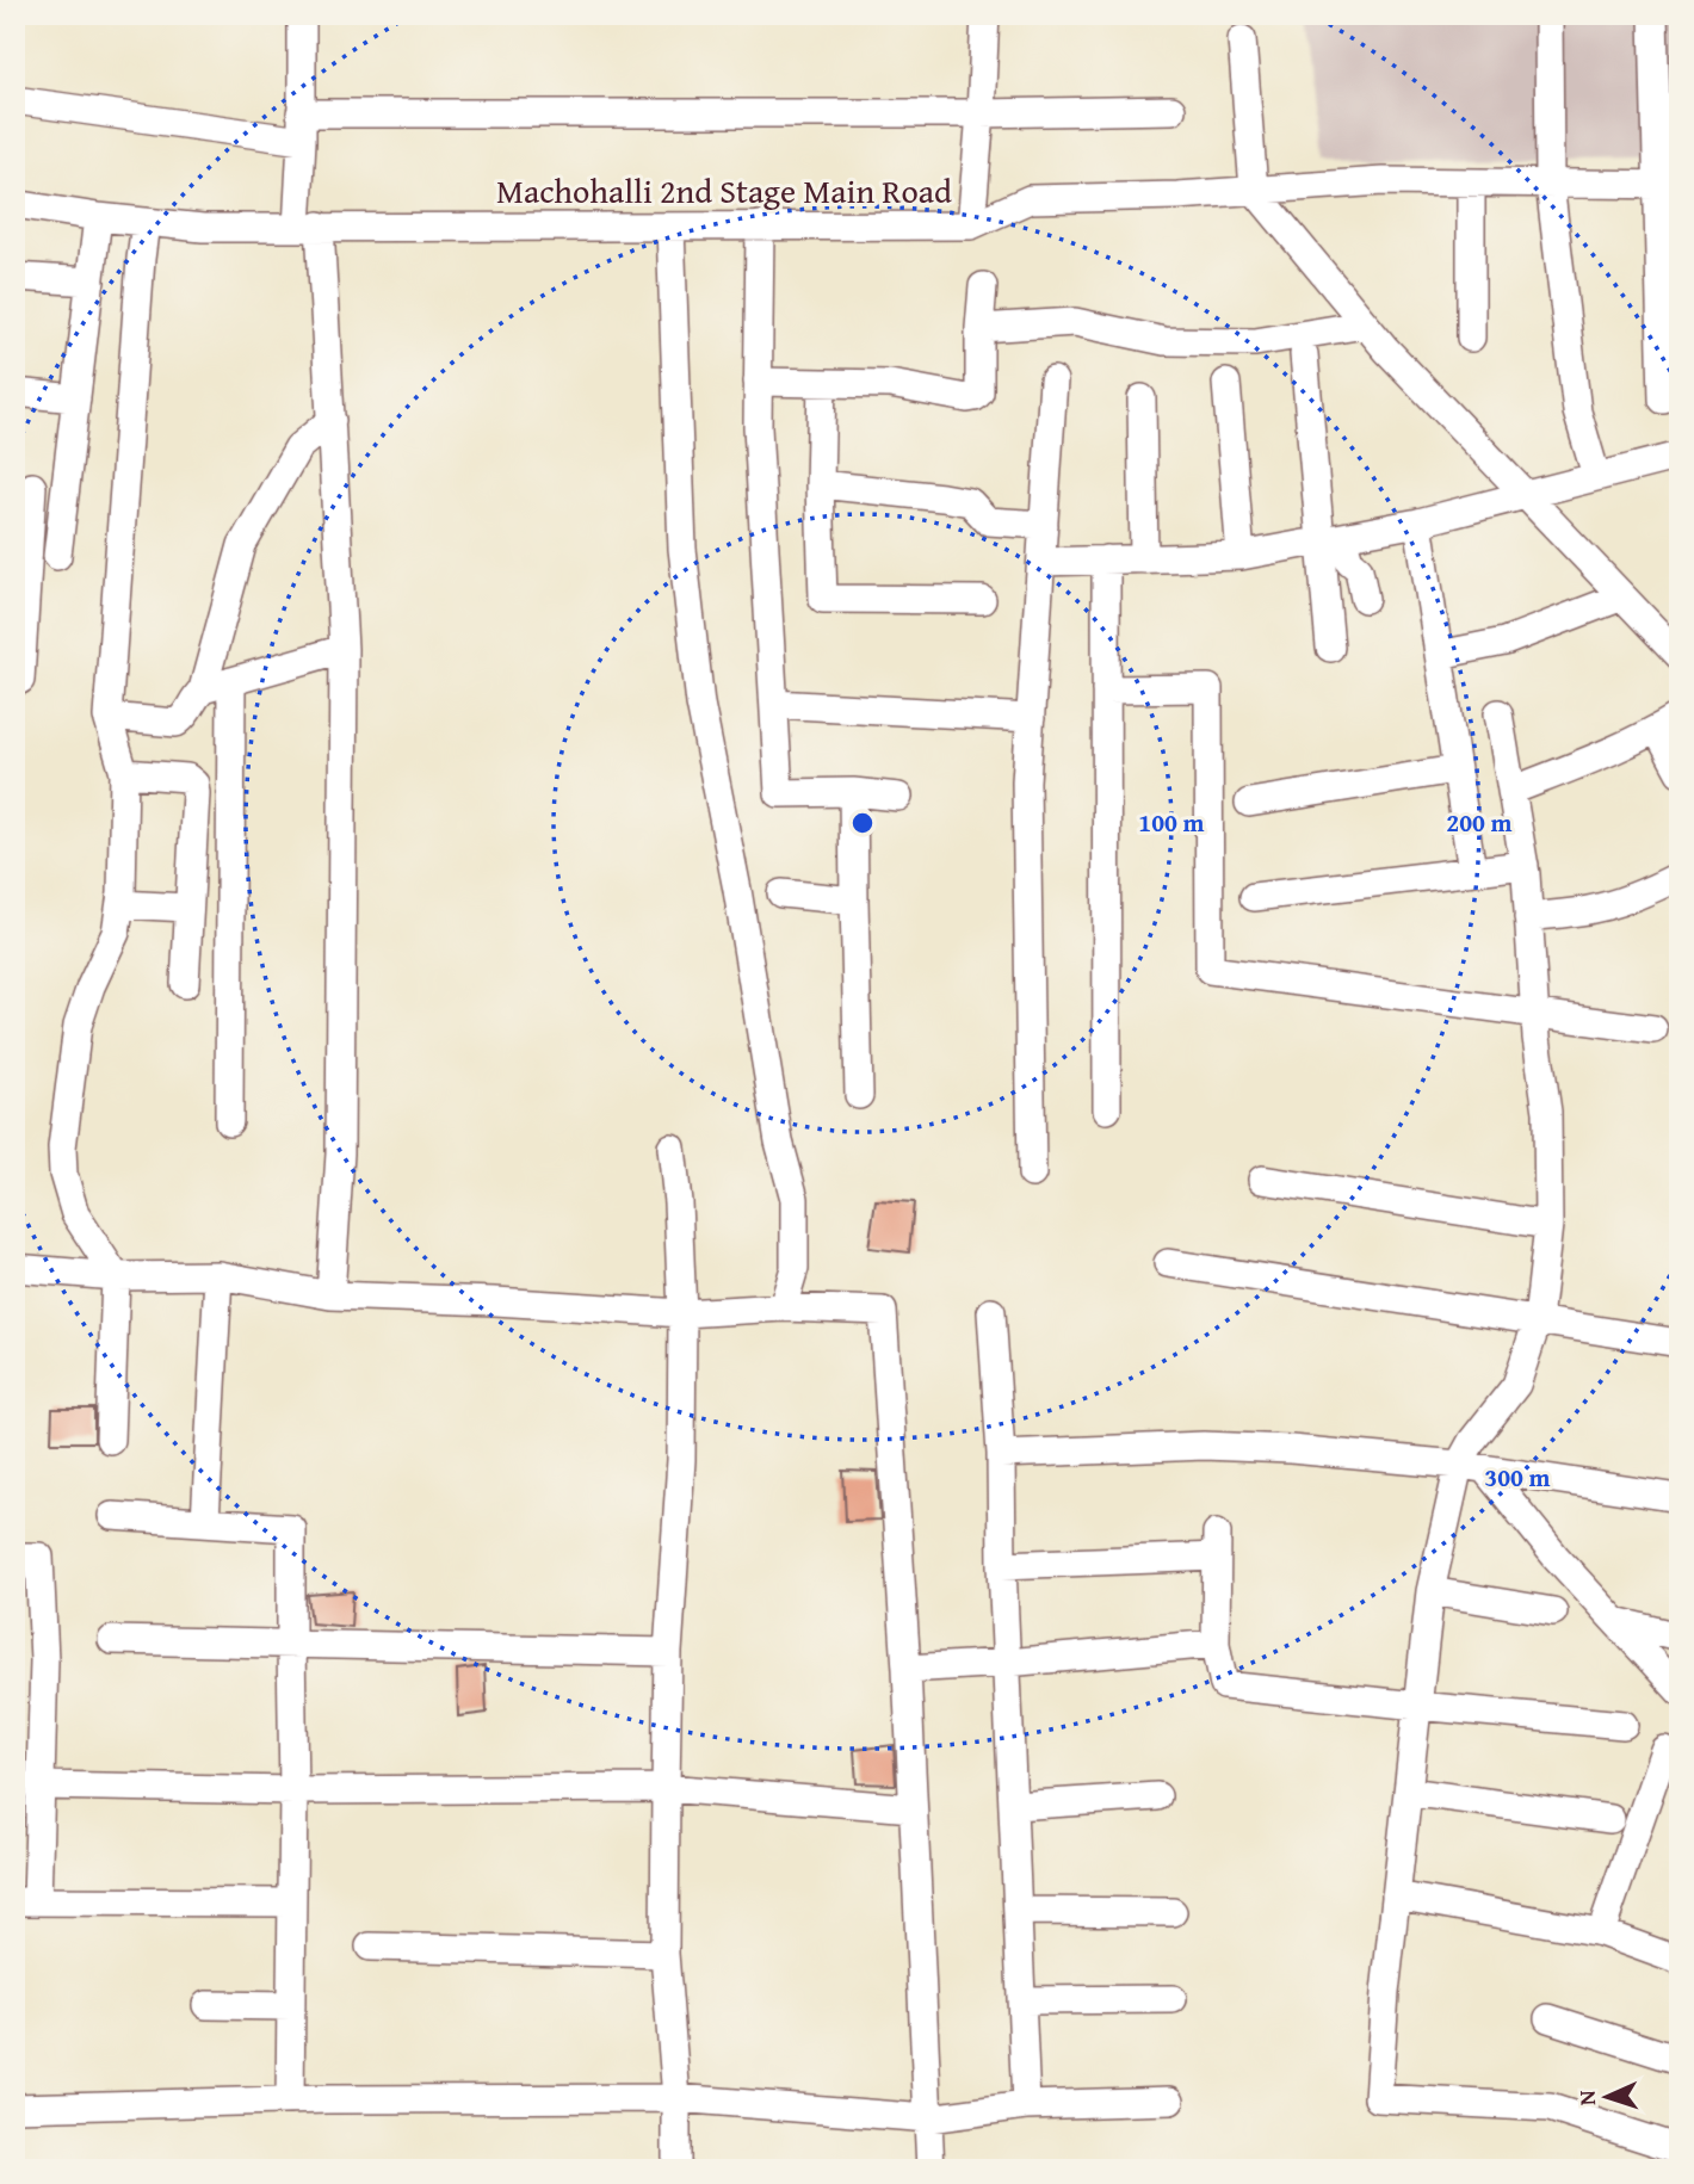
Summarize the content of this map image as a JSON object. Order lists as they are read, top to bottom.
{
  "streets": {
    "street": ["Machohalli 2nd Stage Main Road"]
  },
  "north": "left",
  "rings": ["100 m", "200 m", "300 m"]
}
